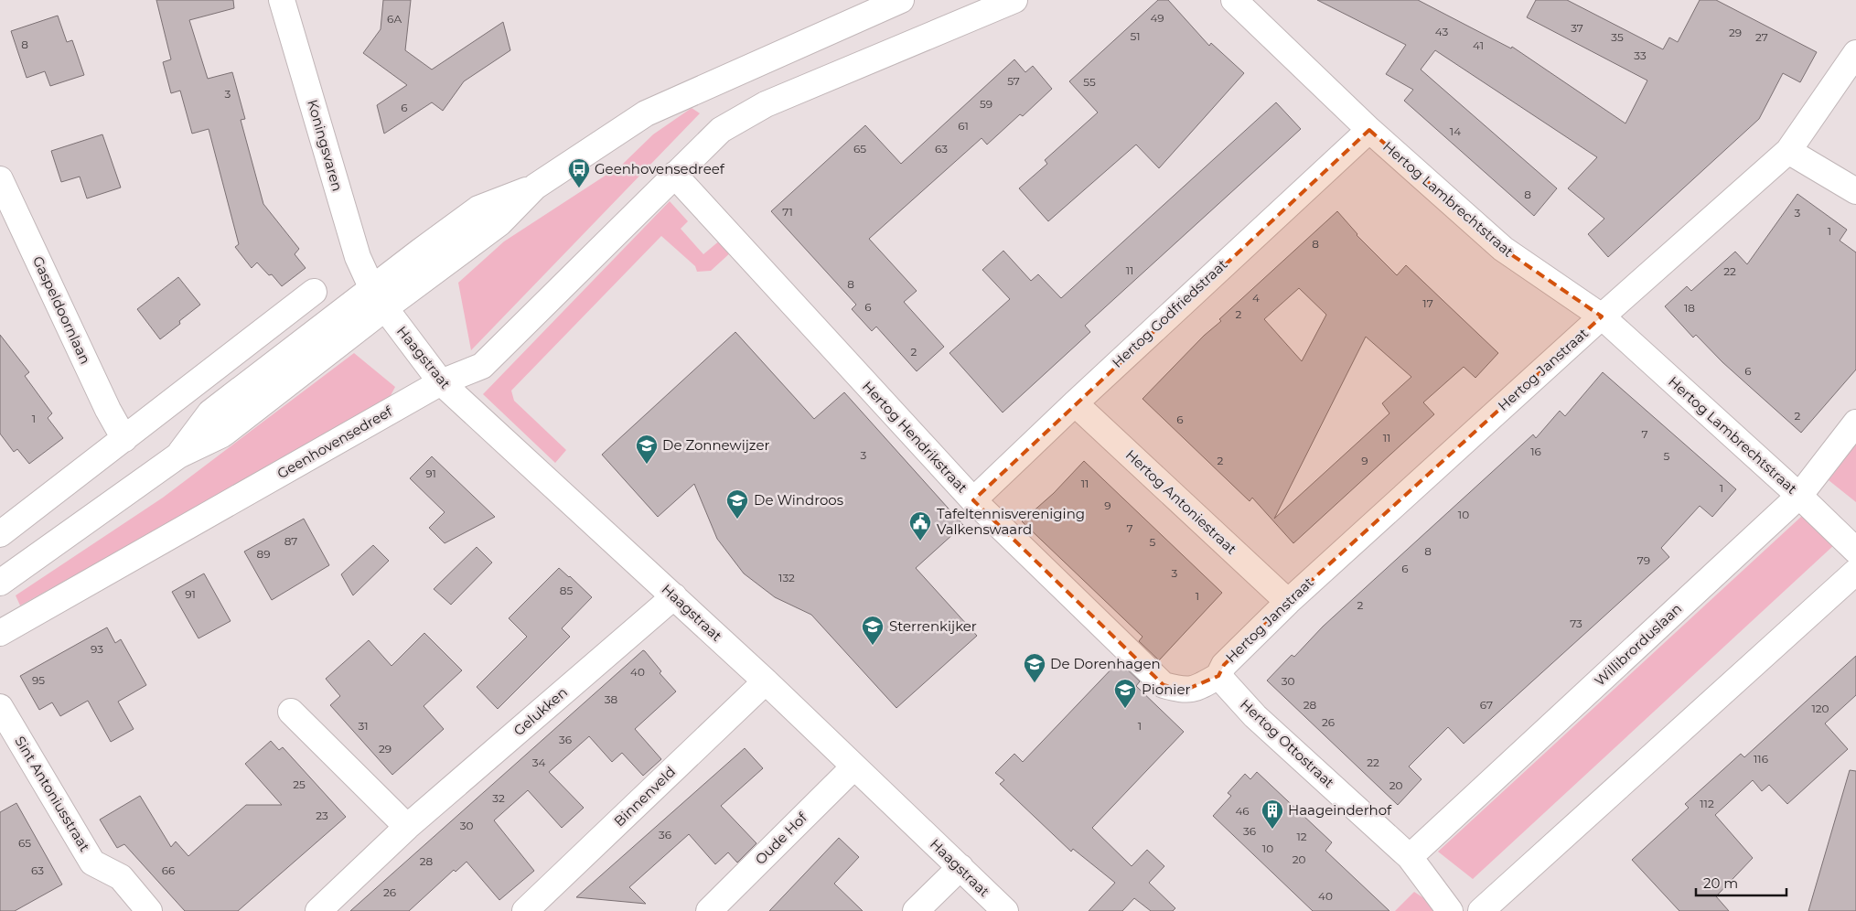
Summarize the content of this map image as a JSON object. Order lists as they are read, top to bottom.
{
  "streets": {
    "street": [
      "Koningsvaren",
      "Hertog Lambrechtstraat",
      "Gaspeldoornlaan",
      "Hertog Godfriedstraat",
      "Haagstraat",
      "Hertog Janstraat",
      "Hertog Hendrikstraat",
      "Geenhovensedreef",
      "Hertog Antoniestraat",
      "Willibrorduslaan",
      "Gelukken",
      "Hertog Ottostraat",
      "Sint Antoniusstraat",
      "Binnenveld",
      "Oude Hof"
    ]
  },
  "crossings": [
    ["Koningsvaren", "Haagstraat"],
    ["Hertog Lambrechtstraat", "Hertog Godfriedstraat"],
    ["Hertog Lambrechtstraat", "Hertog Janstraat"],
    ["Hertog Lambrechtstraat", "Willibrorduslaan"],
    ["Hertog Godfriedstraat", "Hertog Hendrikstraat"],
    ["Hertog Godfriedstraat", "Hertog Antoniestraat"],
    ["Haagstraat", "Geenhovensedreef"],
    ["Haagstraat", "Gelukken"],
    ["Haagstraat", "Binnenveld"],
    ["Haagstraat", "Oude Hof"],
    ["Hertog Janstraat", "Hertog Hendrikstraat"],
    ["Hertog Janstraat", "Hertog Antoniestraat"],
    ["Hertog Janstraat", "Hertog Ottostraat"],
    ["Hertog Hendrikstraat", "Geenhovensedreef"],
    ["Hertog Hendrikstraat", "Hertog Ottostraat"],
    ["Willibrorduslaan", "Hertog Ottostraat"]
  ],
  "places": {
    "bus stop": ["Geenhovensedreef"],
    "school or university": [
      "De Zonnewijzer",
      "De Windroos",
      "Sterrenkijker",
      "De Dorenhagen",
      "Pionier"
    ],
    "public building": ["Tafeltennisvereniging Valkenswaard"],
    "building": ["Haageinderhof"]
  },
  "house_numbers": [
    "49",
    "6A",
    "37",
    "43",
    "29",
    "51",
    "35",
    "27",
    "8",
    "41",
    "33",
    "57",
    "55",
    "3",
    "59",
    "6",
    "61",
    "14",
    "65",
    "63",
    "8",
    "71",
    "3",
    "1",
    "8",
    "11",
    "22",
    "8",
    "4",
    "17",
    "6",
    "18",
    "2",
    "2",
    "6",
    "2",
    "1",
    "6",
    "7",
    "11",
    "16",
    "3",
    "5",
    "2",
    "9",
    "91",
    "11",
    "1",
    "9",
    "10",
    "7",
    "87",
    "5",
    "8",
    "89",
    "79",
    "6",
    "3",
    "132",
    "85",
    "91",
    "1",
    "2",
    "73",
    "93",
    "40",
    "95",
    "30",
    "38",
    "28",
    "67",
    "120",
    "26",
    "31",
    "1",
    "36",
    "29",
    "116",
    "34",
    "22",
    "25",
    "20",
    "32",
    "112",
    "46",
    "23",
    "30",
    "36",
    "36",
    "12",
    "65",
    "10",
    "20",
    "28",
    "63",
    "66",
    "26",
    "40"
  ],
  "scale_bar": "20 m"
}
